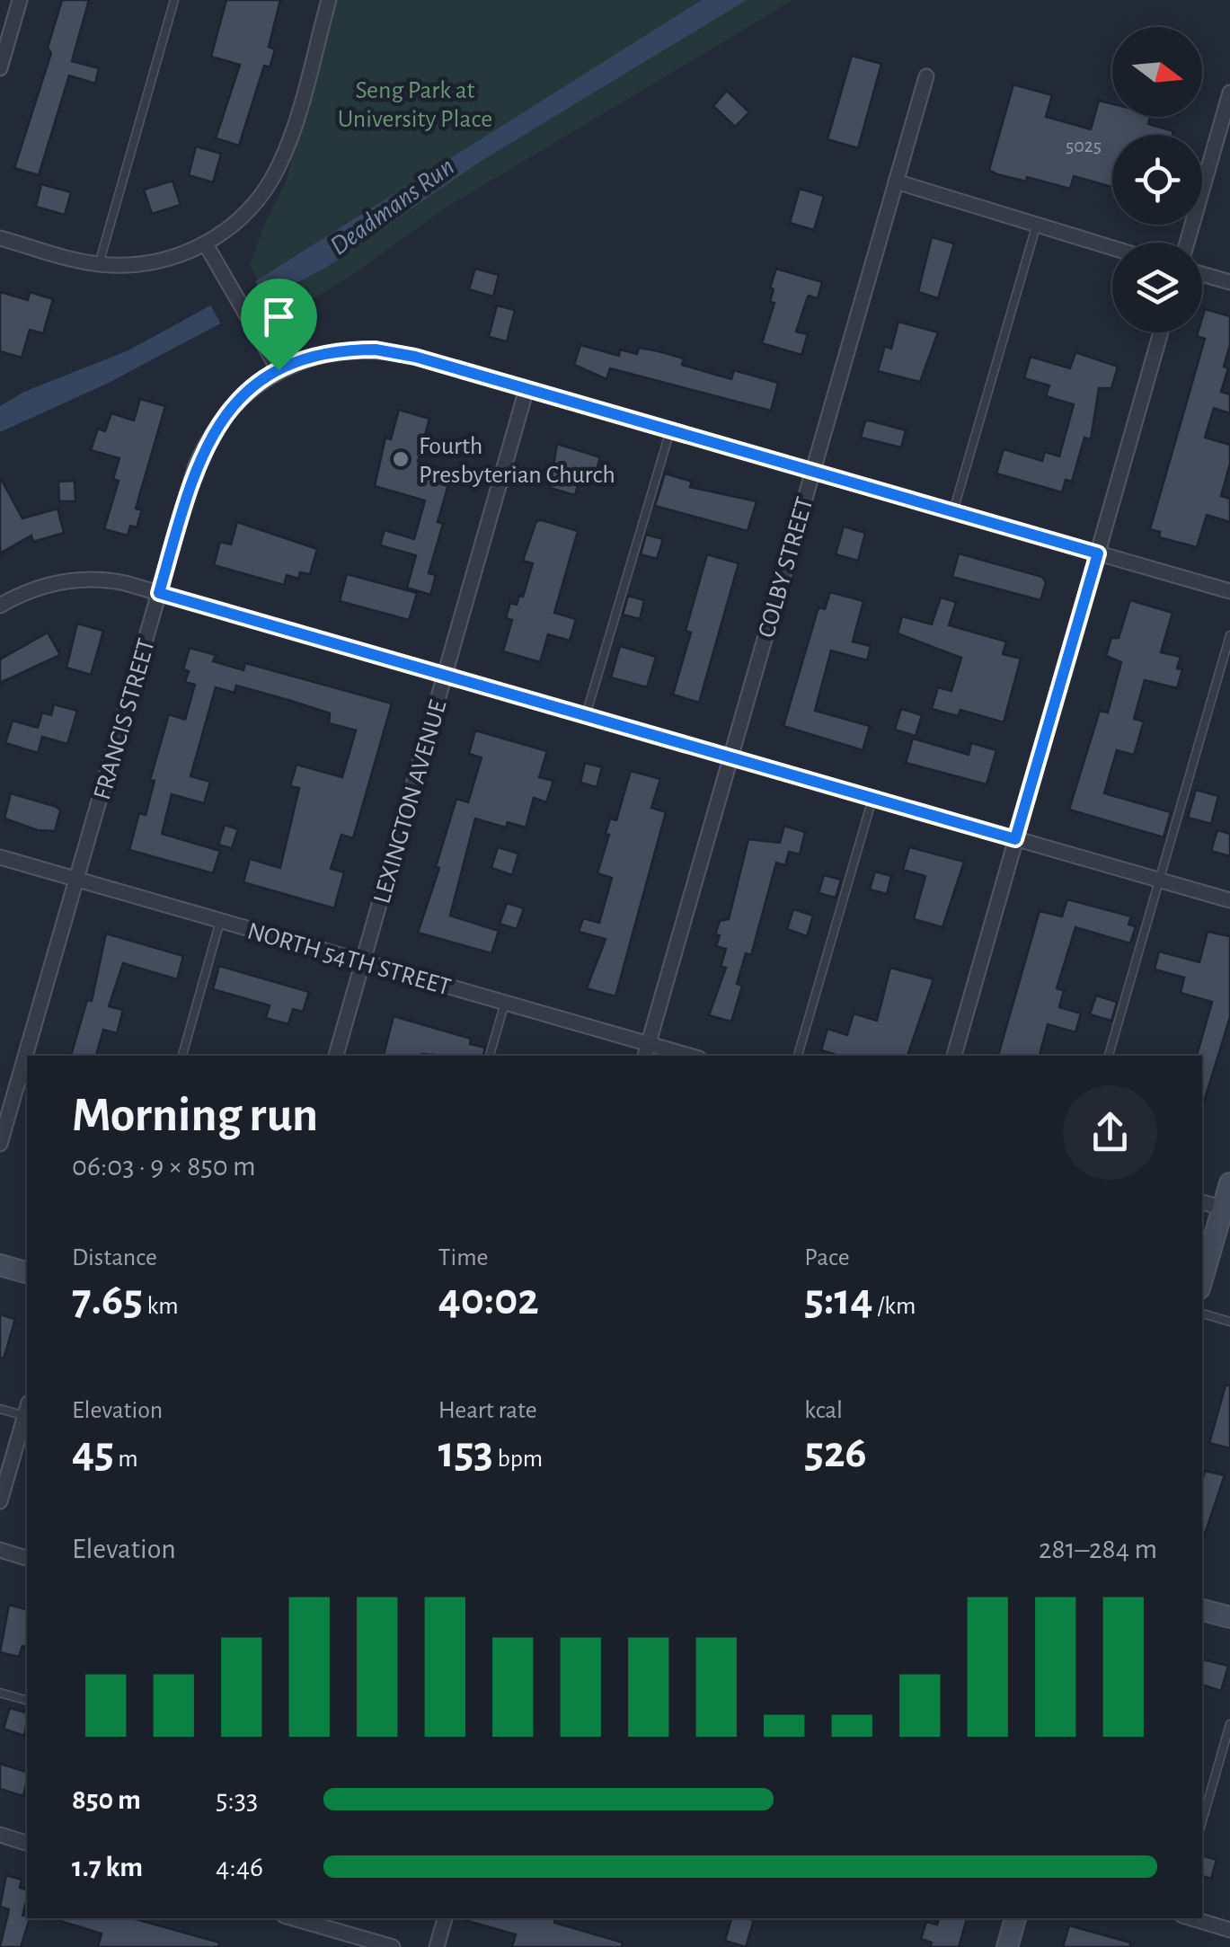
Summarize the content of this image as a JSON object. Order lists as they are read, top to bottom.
{
  "streets": {
    "street": [
      "COLBY STREET",
      "FRANCIS STREET",
      "LEXINGTON AVENUE",
      "NORTH 54TH STREET"
    ]
  },
  "crossings": [
    ["COLBY STREET", "FRANCIS STREET"],
    ["COLBY STREET", "NORTH 54TH STREET"],
    ["FRANCIS STREET", "LEXINGTON AVENUE"],
    ["FRANCIS STREET", "NORTH 54TH STREET"],
    ["LEXINGTON AVENUE", "NORTH 54TH STREET"]
  ],
  "water": ["Deadmans Run"],
  "parks": ["Seng Park at University Place"],
  "places": ["Fourth Presbyterian Church"],
  "house_numbers": ["5025"],
  "north": "right",
  "page": {
    "heading": ["Morning run", "06:03 · 9 × 850 m"],
    "stats": [
      ["Distance", "7.65 km"],
      ["Time", "40:02"],
      ["Pace", "5:14 /km"],
      ["Elevation", "45 m"],
      ["Heart rate", "153 bpm"],
      ["kcal", "526"]
    ],
    "chart": ["Elevation", "281–284 m"],
    "list": [
      {
        "name": "850 m",
        "note": "5:33"
      },
      {
        "name": "1.7 km",
        "note": "4:46"
      }
    ]
  }
}
